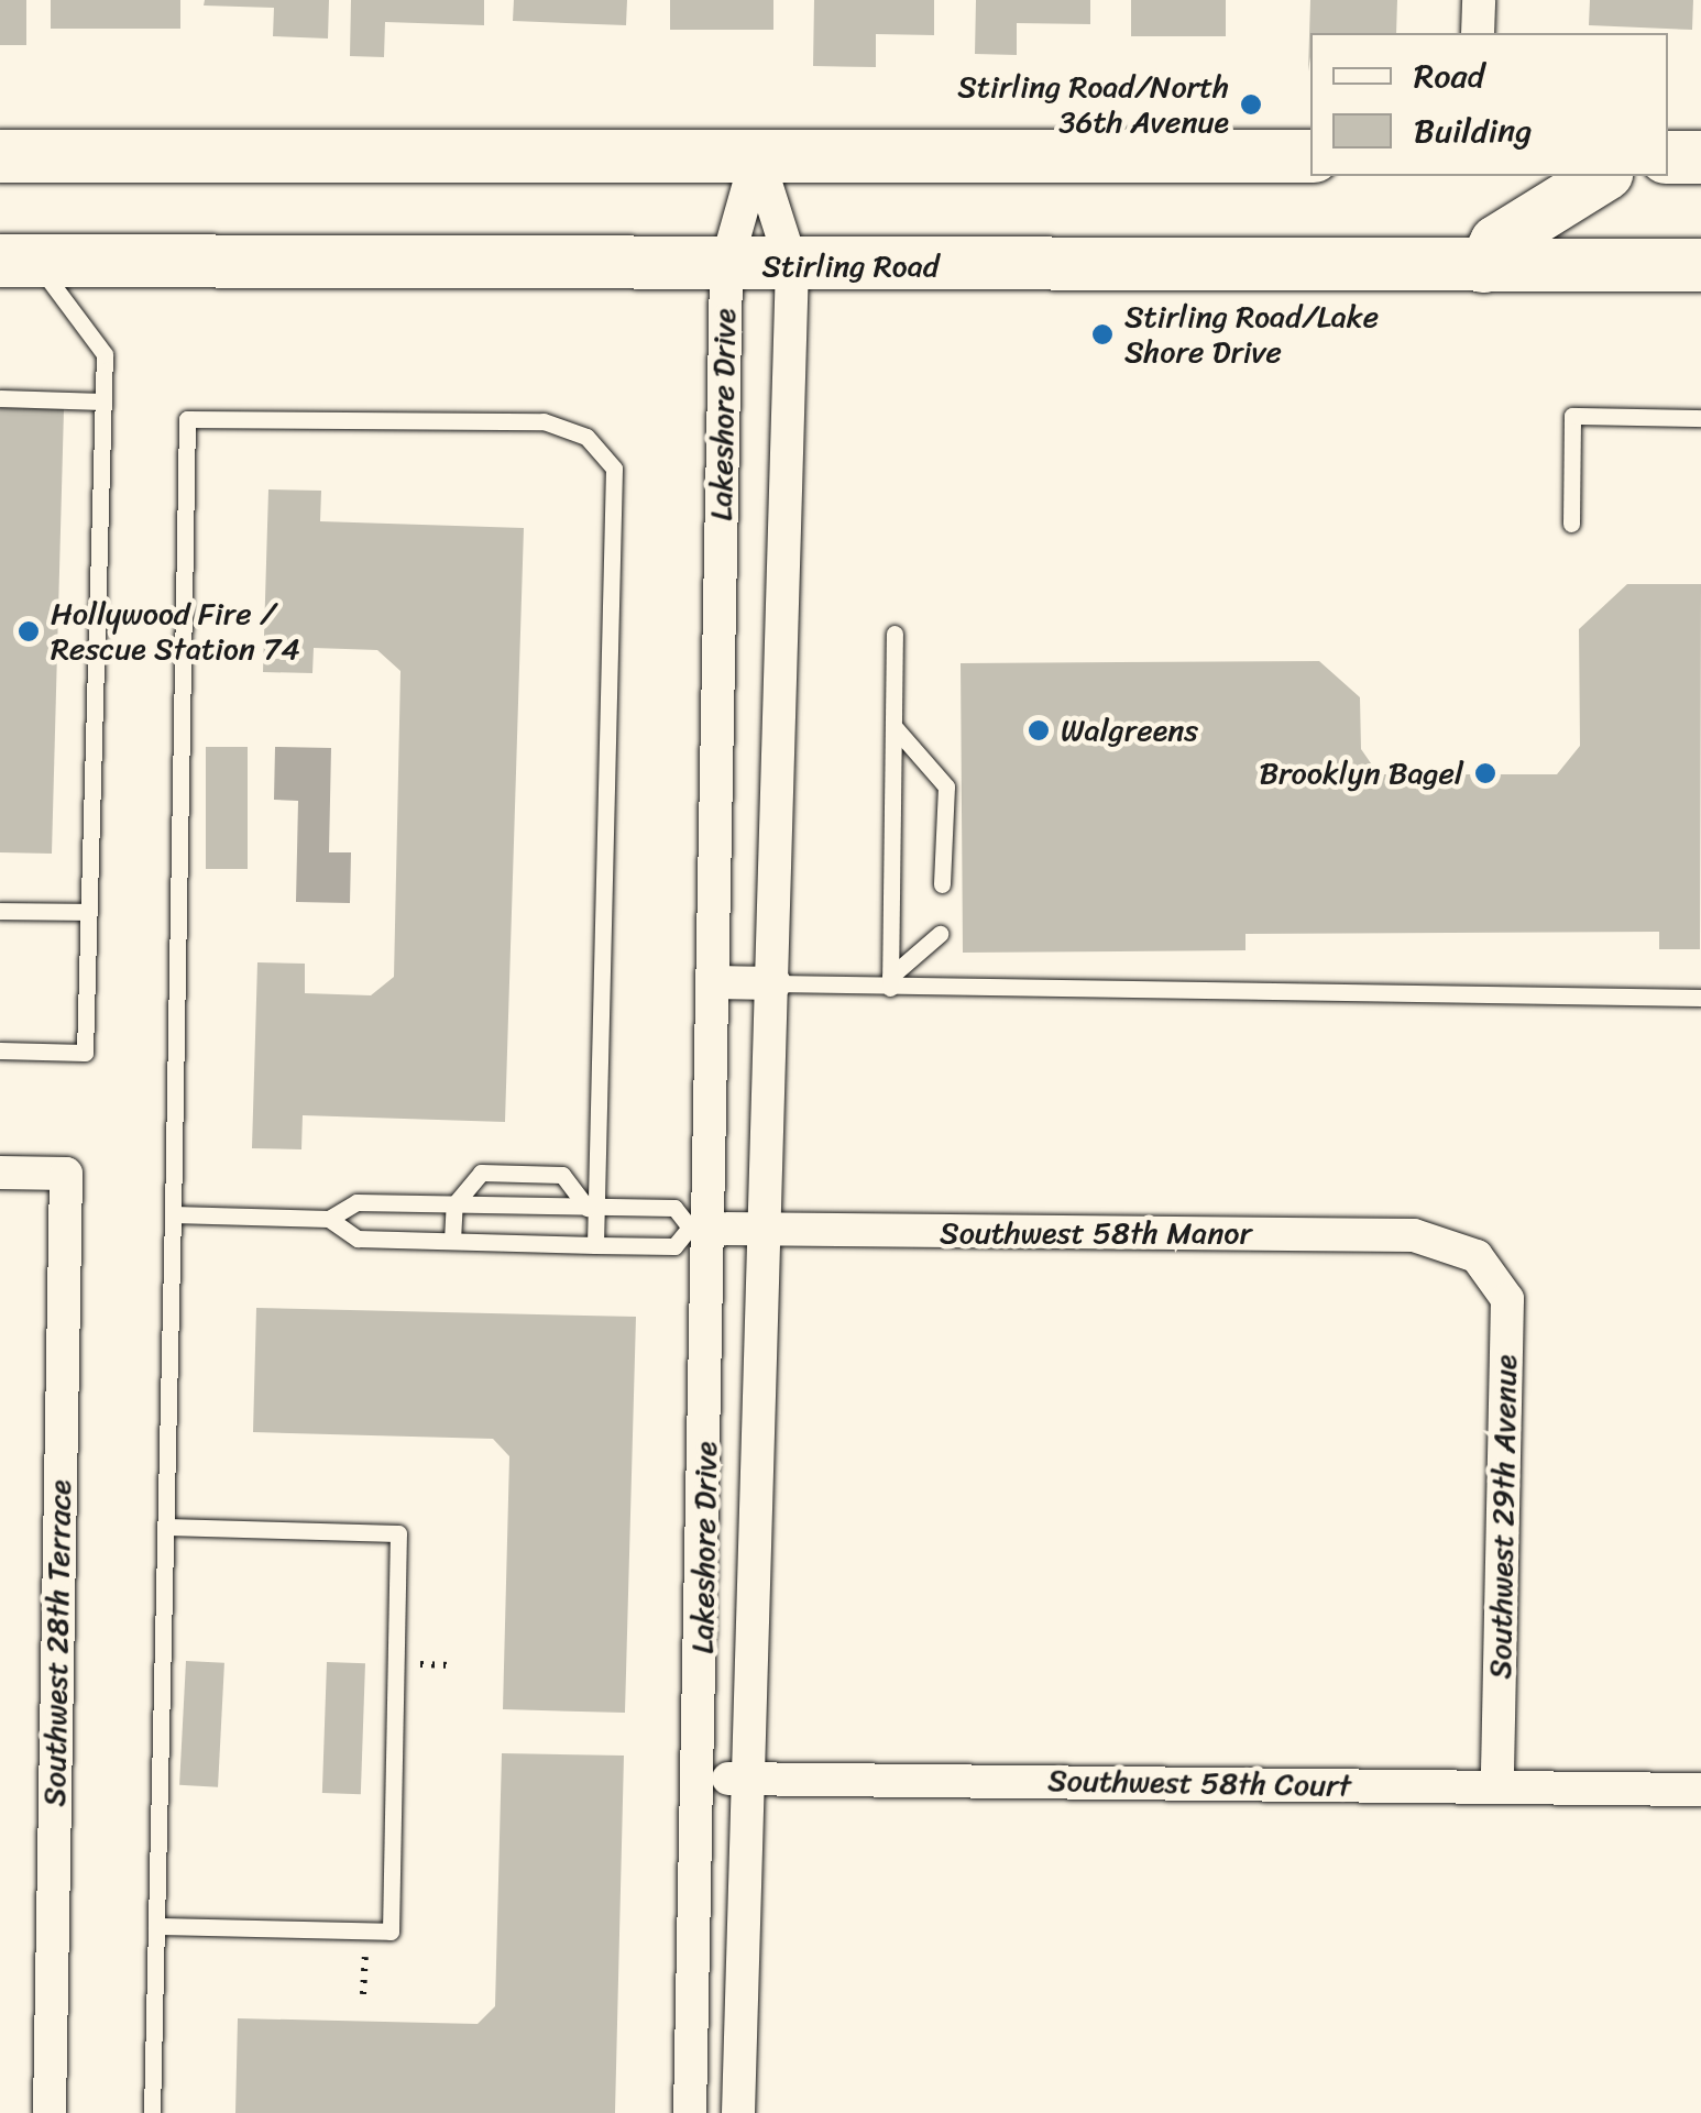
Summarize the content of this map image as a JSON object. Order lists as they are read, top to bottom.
{
  "streets": {
    "main road": ["Stirling Road"],
    "street": [
      "Lakeshore Drive",
      "Southwest 58th Manor",
      "Southwest 29th Avenue",
      "Southwest 28th Terrace",
      "Southwest 58th Court"
    ]
  },
  "crossings": [
    ["Stirling Road", "Lakeshore Drive"],
    ["Lakeshore Drive", "Southwest 58th Manor"],
    ["Lakeshore Drive", "Southwest 58th Court"],
    ["Southwest 58th Manor", "Southwest 29th Avenue"],
    ["Southwest 29th Avenue", "Southwest 58th Court"]
  ],
  "places": [
    "Stirling Road/North 36th Avenue",
    "Stirling Road/Lake Shore Drive",
    "Hollywood Fire / Rescue Station 74",
    "Walgreens",
    "Brooklyn Bagel"
  ],
  "legend": ["Road", "Building"]
}
